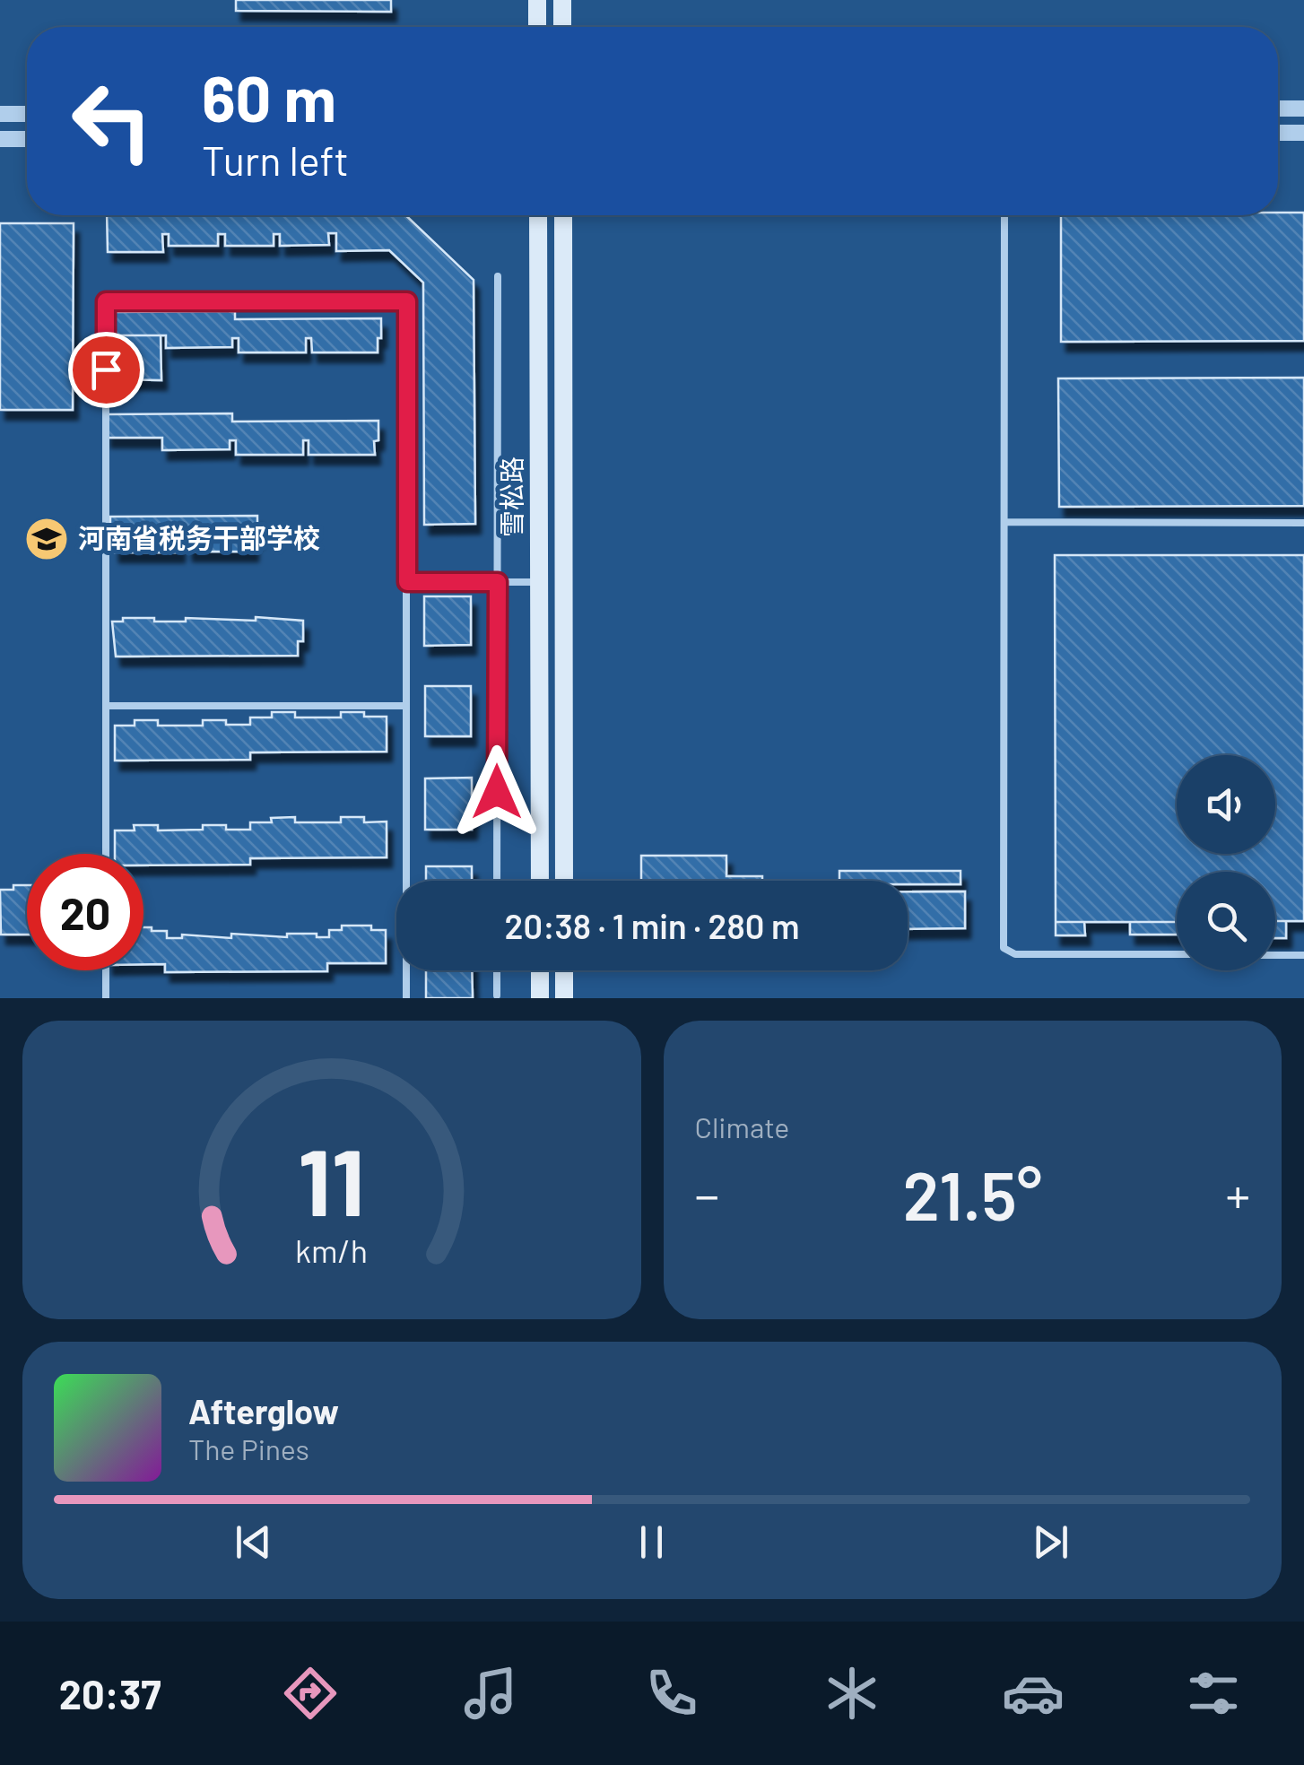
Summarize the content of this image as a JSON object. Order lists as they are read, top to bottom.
{
  "streets": {
    "main road": ["雪松路"]
  },
  "places": {
    "school or university": ["河南省税务干部学校"]
  },
  "page": {
    "turn": ["60 m", "Turn left"],
    "limit": "20",
    "trip": "20:38 · 1 min · 280 m",
    "tile": "Climate",
    "heat": ["−", "21.5°", "+"],
    "song": ["Afterglow", "The Pines"],
    "tabs": "20:37",
    "gauge": ["11", "km/h"]
  }
}
